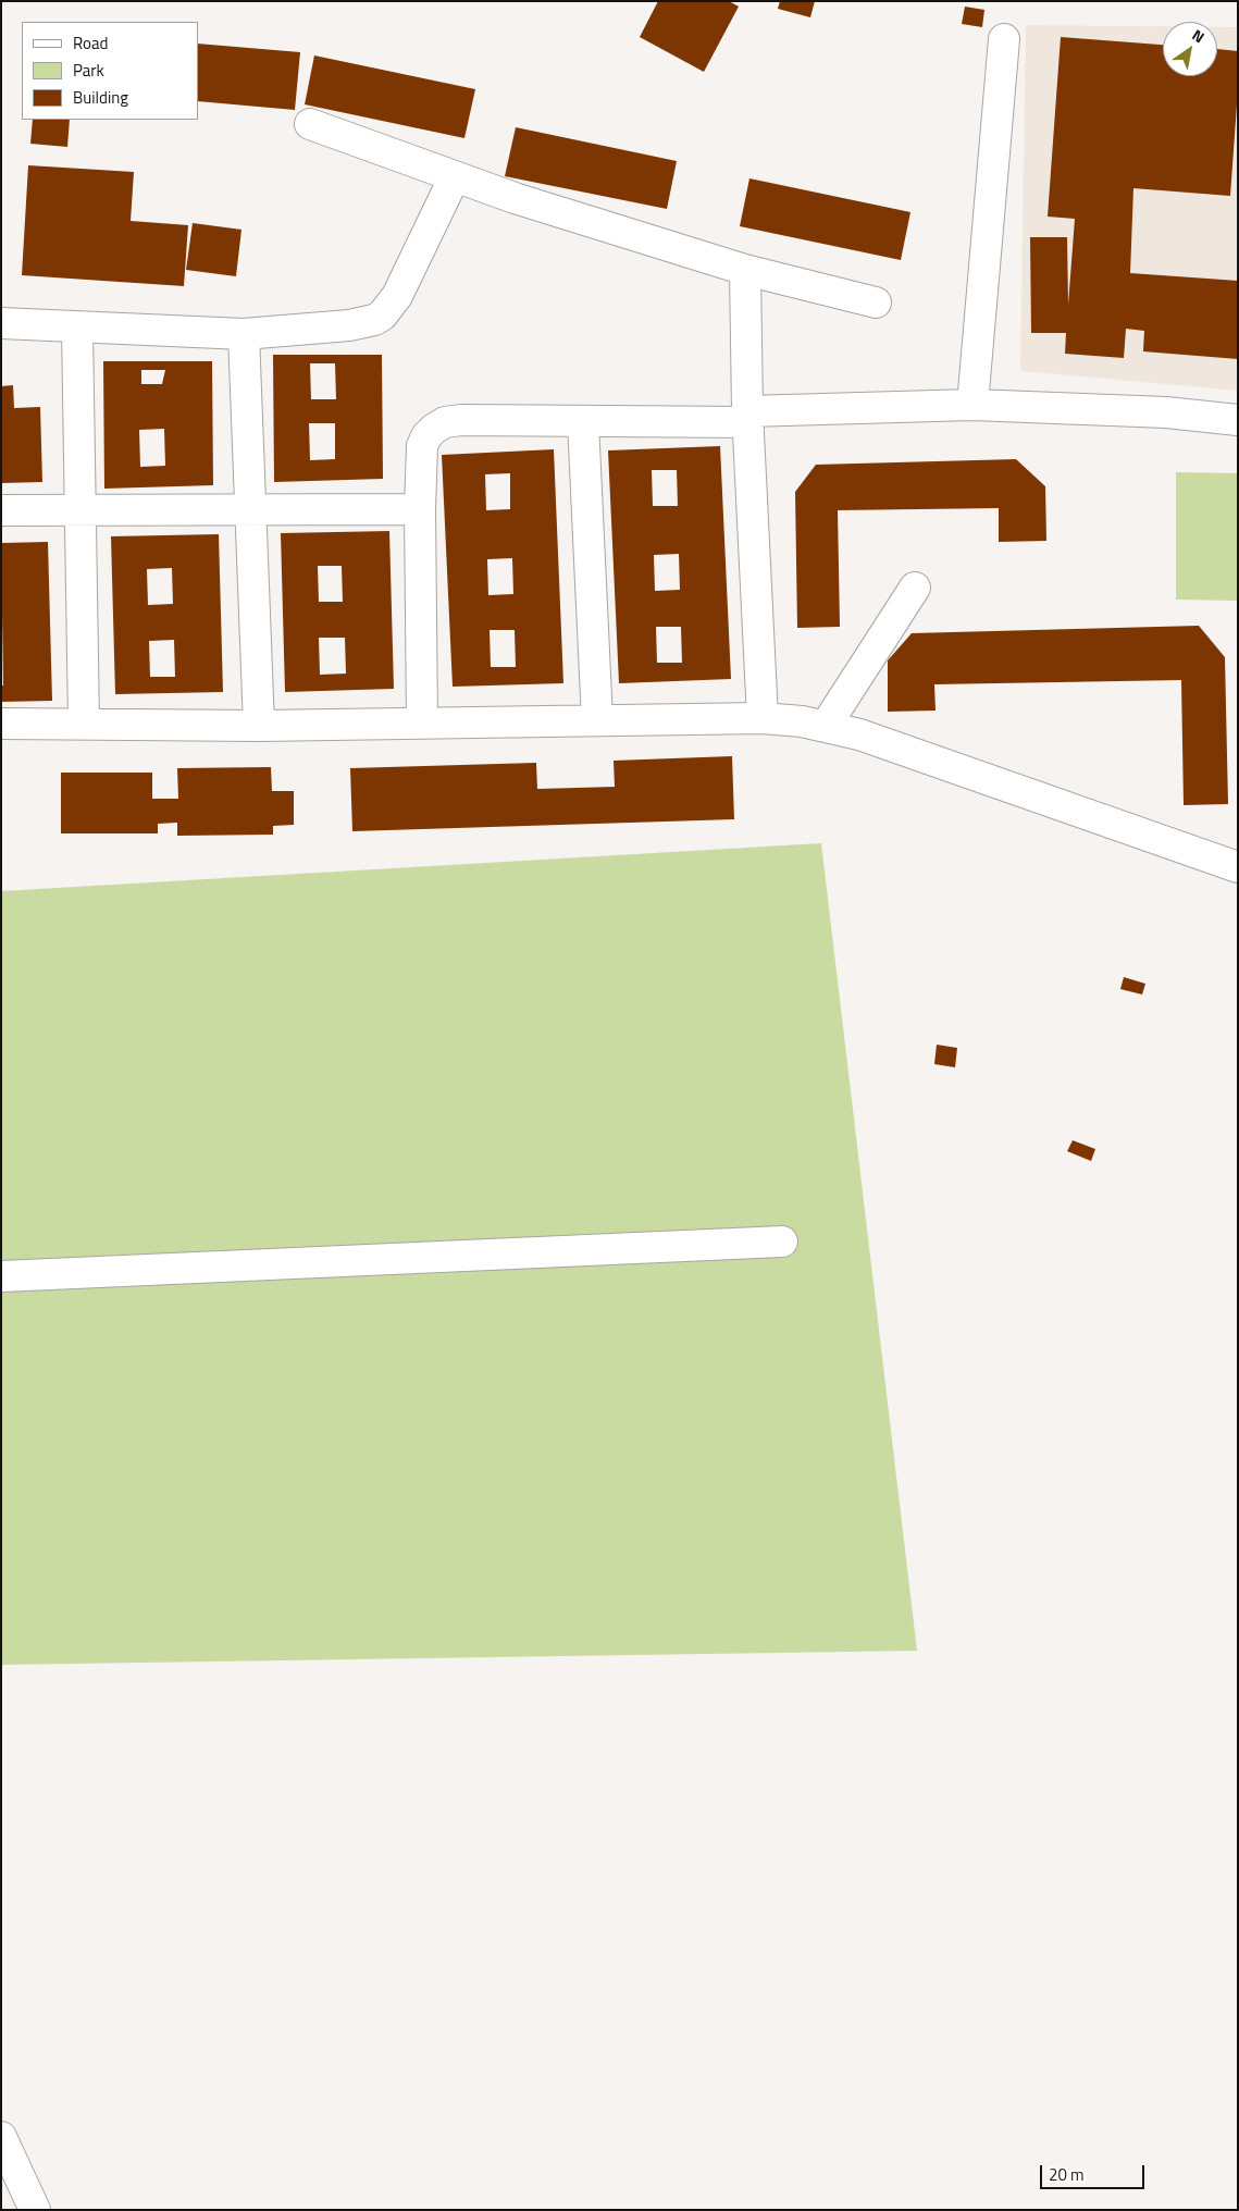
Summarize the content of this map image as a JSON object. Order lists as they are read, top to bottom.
{
  "legend": ["Road", "Park", "Building"],
  "scale_bar": "20 m",
  "north": "top right"
}
